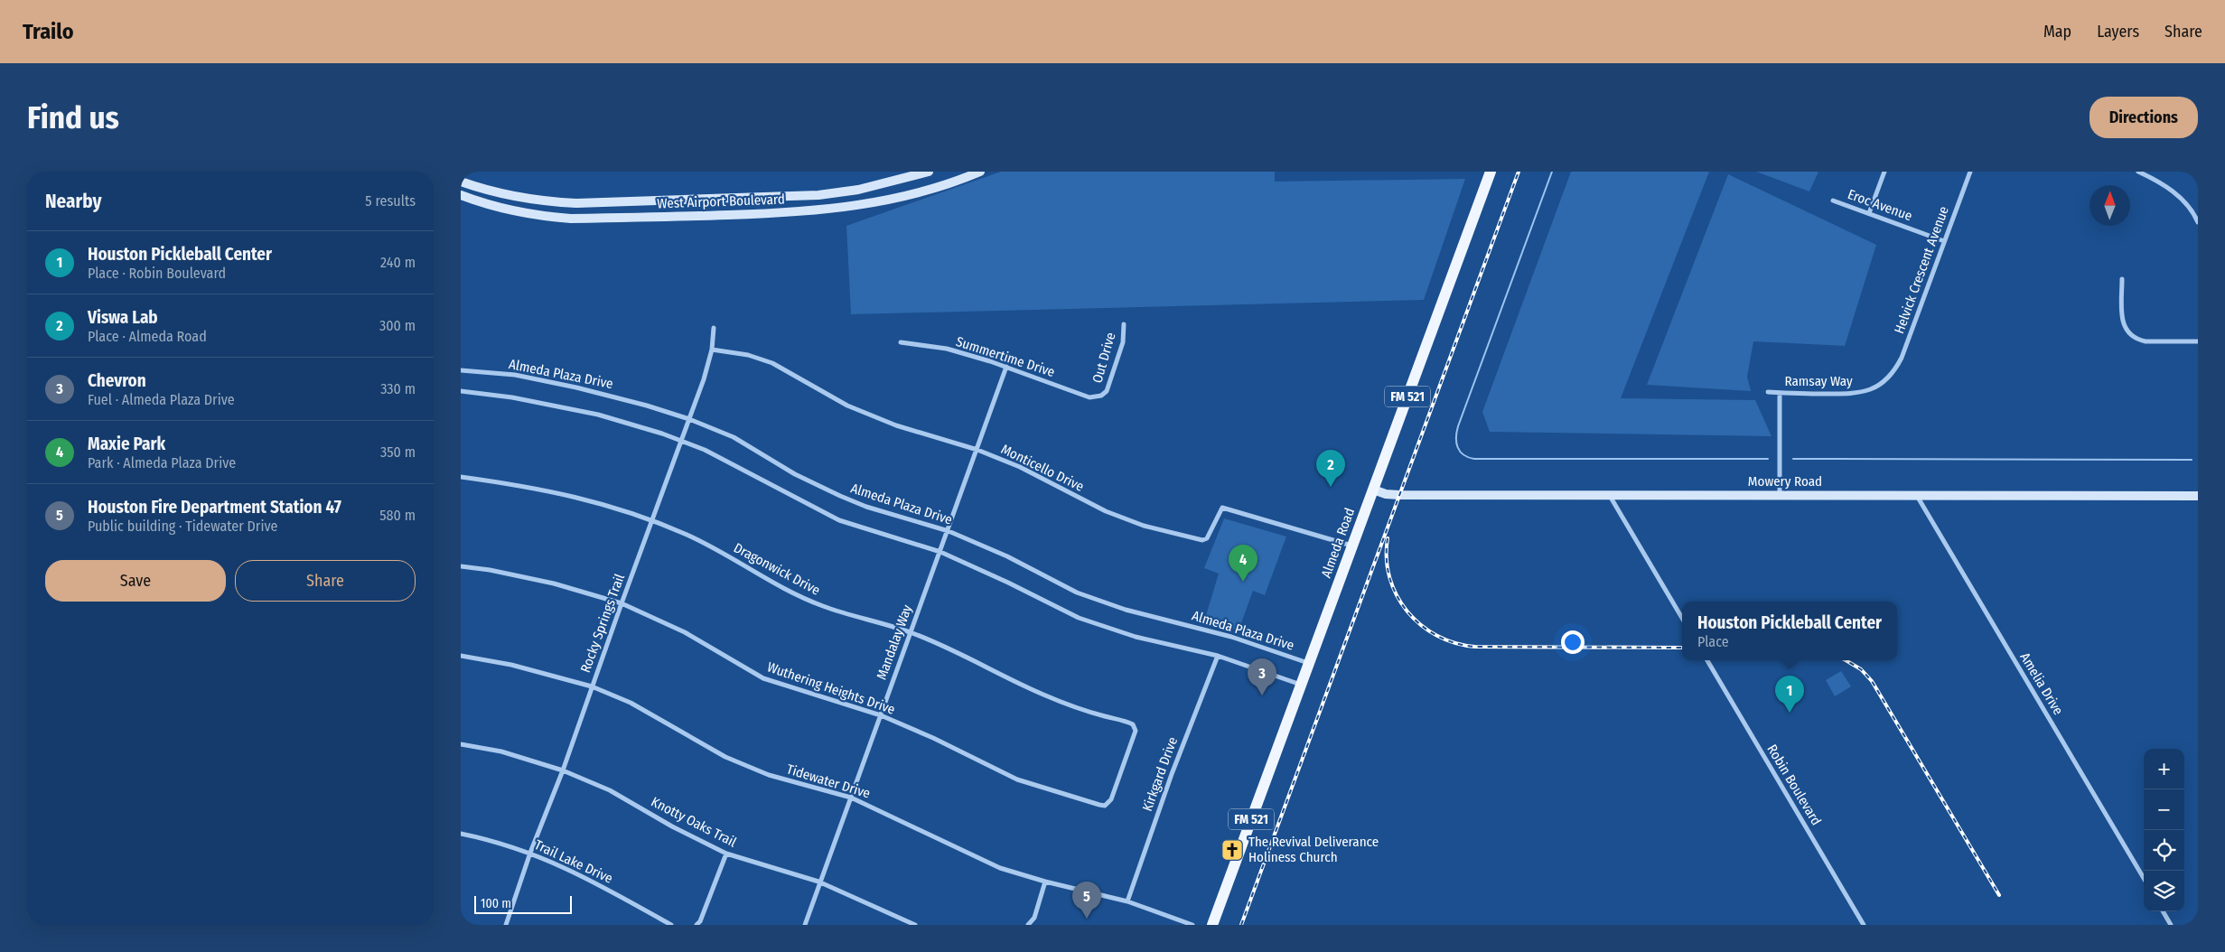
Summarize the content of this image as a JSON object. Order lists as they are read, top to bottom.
{
  "streets": {
    "main road": [
      "West Airport Boulevard",
      "FM 521",
      "Mowery Road",
      "Almeda Road"
    ],
    "street": [
      "Eroc Avenue",
      "Helvick Crescent Avenue",
      "Summertime Drive",
      "Out Drive",
      "Almeda Plaza Drive",
      "Ramsay Way",
      "Monticello Drive",
      "Dragonwick Drive",
      "Rocky Springs Trail",
      "Mandalay Way",
      "Amelia Drive",
      "Wuthering Heights Drive",
      "Kirkgard Drive",
      "Tidewater Drive",
      "Robin Boulevard",
      "Knotty Oaks Trail",
      "Trail Lake Drive"
    ]
  },
  "crossings": [
    ["Eroc Avenue", "Helvick Crescent Avenue"],
    ["Helvick Crescent Avenue", "Ramsay Way"],
    ["Summertime Drive", "Out Drive"],
    ["Summertime Drive", "Mandalay Way"],
    ["Almeda Plaza Drive", "Almeda Road"],
    ["Almeda Plaza Drive", "Rocky Springs Trail"],
    ["Almeda Plaza Drive", "Mandalay Way"],
    ["Monticello Drive", "Almeda Road"],
    ["Monticello Drive", "Rocky Springs Trail"],
    ["Monticello Drive", "Mandalay Way"],
    ["Mowery Road", "Almeda Road"],
    ["Mowery Road", "Amelia Drive"],
    ["Dragonwick Drive", "Rocky Springs Trail"],
    ["Dragonwick Drive", "Mandalay Way"],
    ["Dragonwick Drive", "Wuthering Heights Drive"],
    ["Rocky Springs Trail", "Wuthering Heights Drive"],
    ["Rocky Springs Trail", "Tidewater Drive"],
    ["Rocky Springs Trail", "Knotty Oaks Trail"],
    ["Rocky Springs Trail", "Trail Lake Drive"],
    ["Mandalay Way", "Wuthering Heights Drive"],
    ["Mandalay Way", "Tidewater Drive"],
    ["Mandalay Way", "Knotty Oaks Trail"],
    ["Kirkgard Drive", "Tidewater Drive"]
  ],
  "places": {
    "church": ["The Revival Deliverance Holiness Church"]
  },
  "scale_bar": "100 m",
  "north": "top",
  "page": {
    "header": "Trailo",
    "nav": ["Map", "Layers", "Share"],
    "buttons": [
      "Directions",
      ["Save", "Share"]
    ],
    "title": "Find us",
    "heading": ["Nearby", "5 results"],
    "list": [
      {
        "mark": "1",
        "name": "Houston Pickleball Center",
        "note": "Place · Robin Boulevard",
        "value": "240 m"
      },
      {
        "mark": "2",
        "name": "Viswa Lab",
        "note": "Place · Almeda Road",
        "value": "300 m"
      },
      {
        "mark": "3",
        "name": "Chevron",
        "note": "Fuel · Almeda Plaza Drive",
        "value": "330 m"
      },
      {
        "mark": "4",
        "name": "Maxie Park",
        "note": "Park · Almeda Plaza Drive",
        "value": "350 m"
      },
      {
        "mark": "5",
        "name": "Houston Fire Department Station 47",
        "note": "Public building · Tidewater Drive",
        "value": "580 m"
      }
    ],
    "pins": [
      "2",
      "4",
      "3",
      "1",
      "5"
    ],
    "popup": ["Houston Pickleball Center", "Place"],
    "map_buttons": ["+", "−"],
    "scale": "100 m"
  }
}
